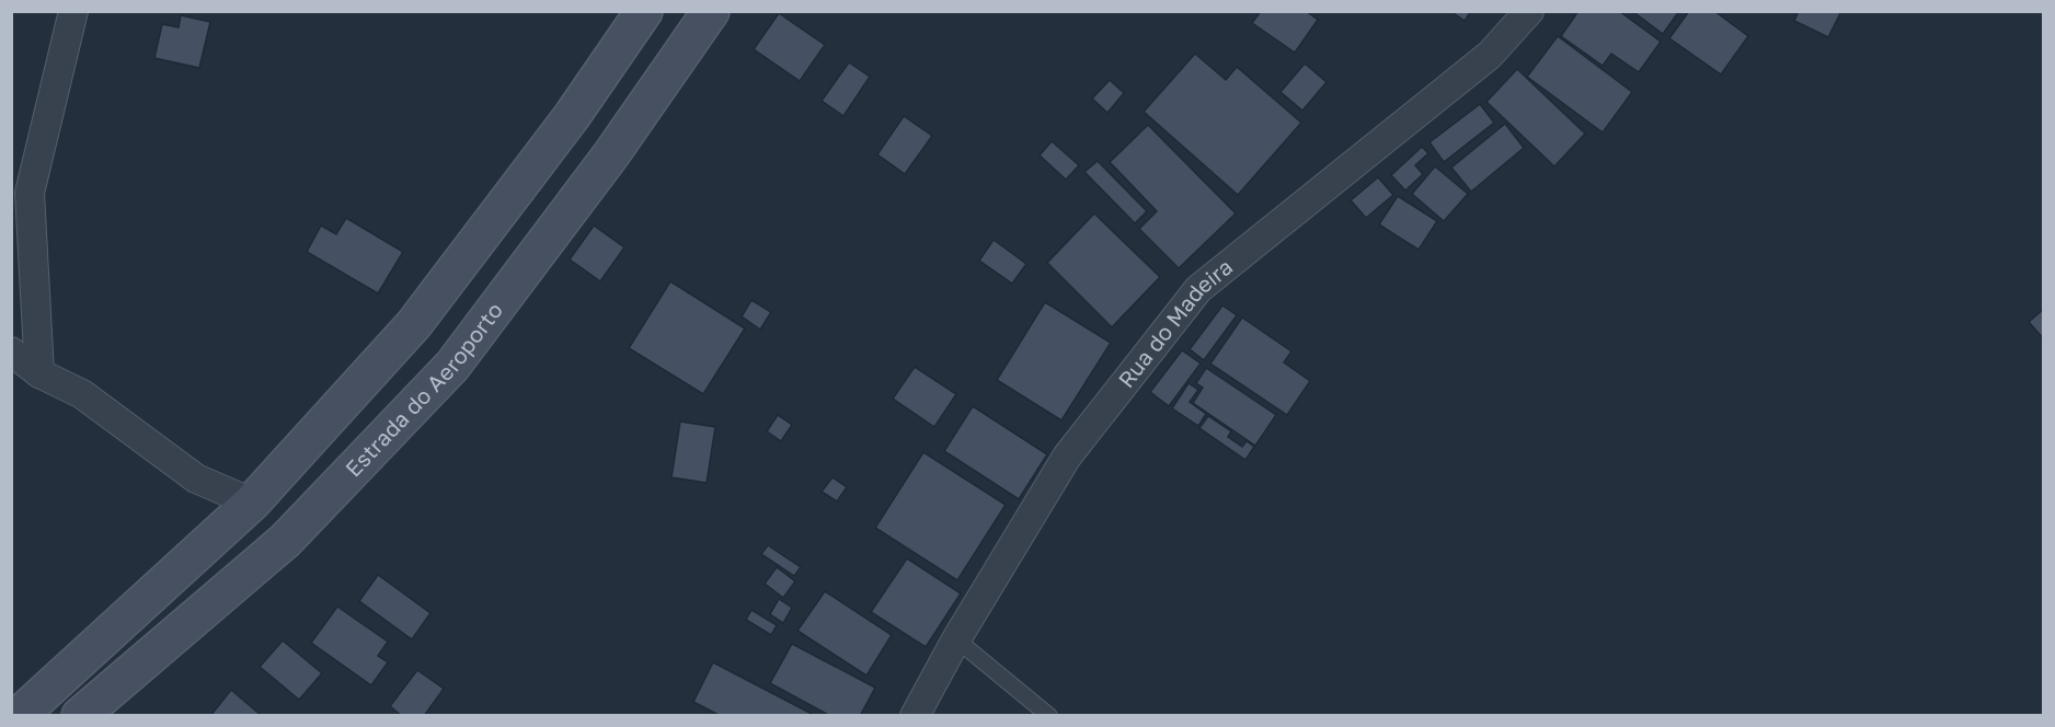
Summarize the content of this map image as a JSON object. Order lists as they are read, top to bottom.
{
  "streets": {
    "main road": ["Estrada do Aeroporto"],
    "street": ["Rua do Madeira"]
  }
}
